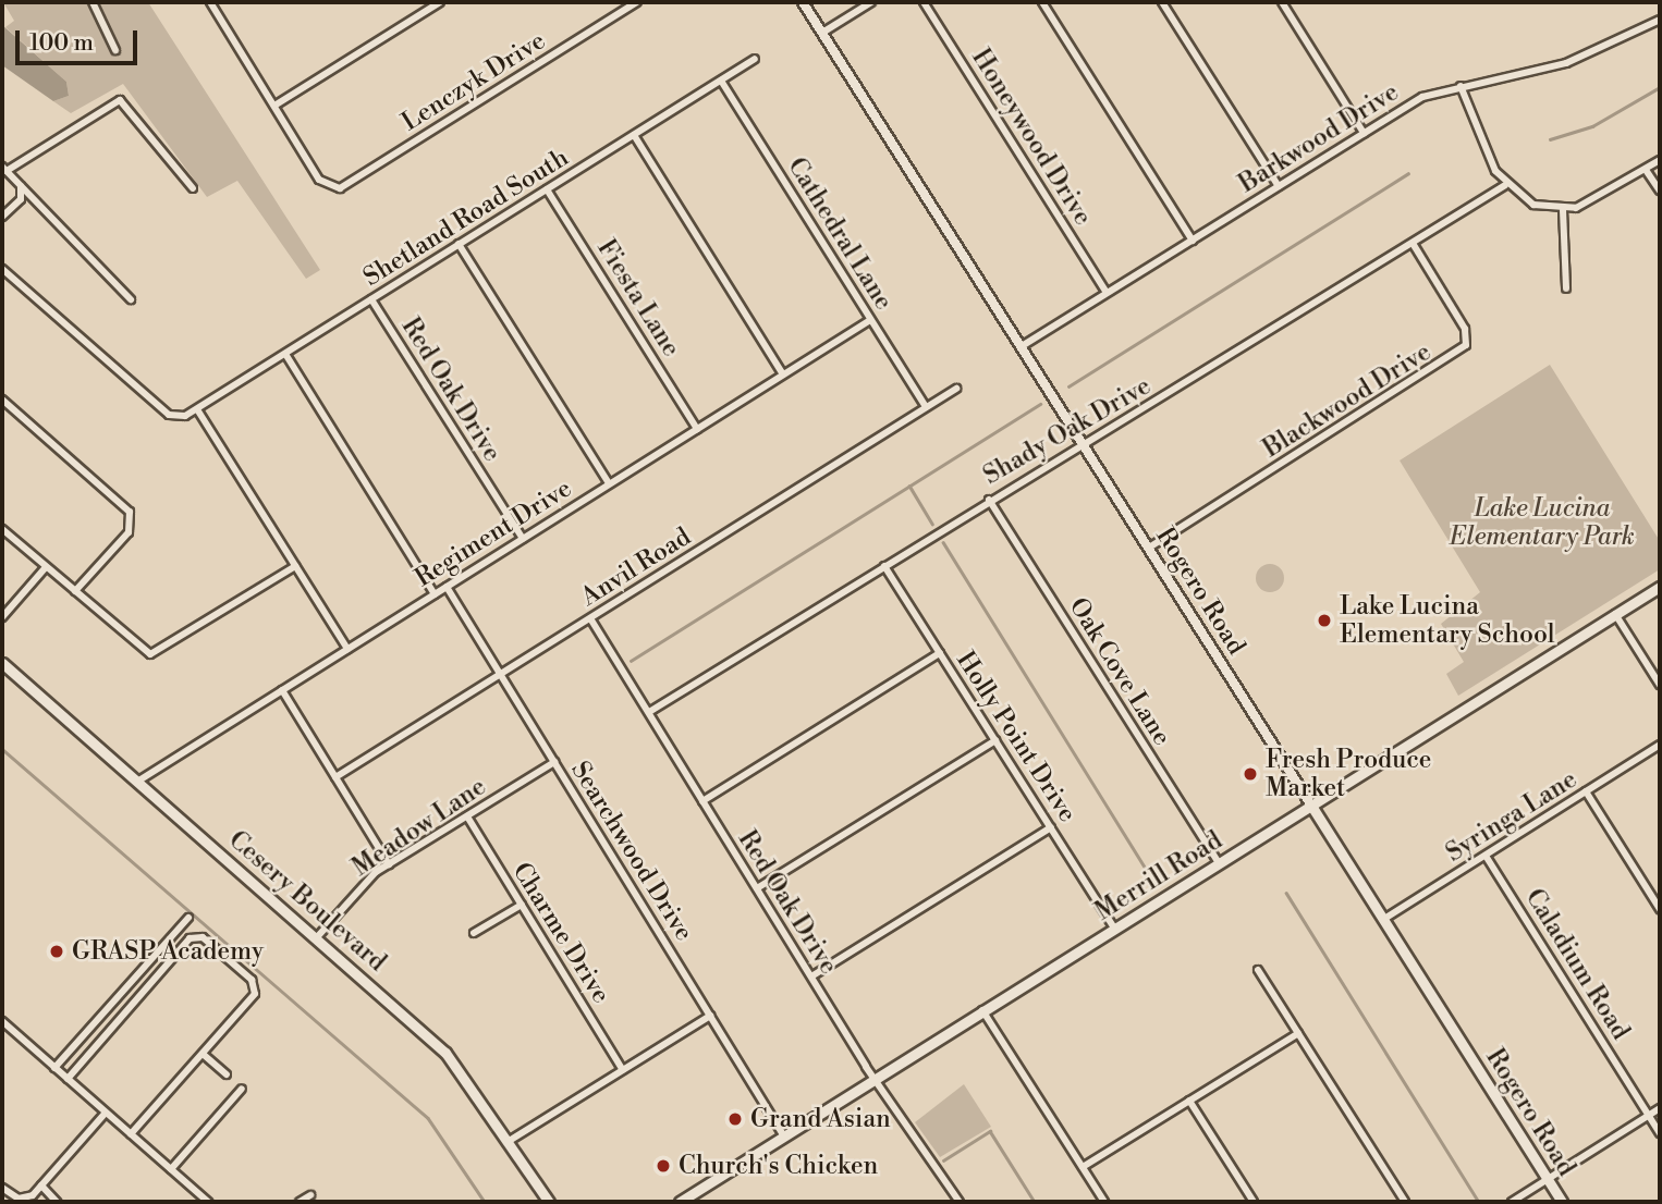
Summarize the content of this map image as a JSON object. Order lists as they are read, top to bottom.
{
  "streets": {
    "main road": ["Rogero Road", "Merrill Road", "Cesery Boulevard"],
    "street": [
      "Lenczyk Drive",
      "Honeywood Drive",
      "Barkwood Drive",
      "Shetland Road South",
      "Cathedral Lane",
      "Fiesta Lane",
      "Red Oak Drive",
      "Blackwood Drive",
      "Shady Oak Drive",
      "Regiment Drive",
      "Anvil Road",
      "Oak Cove Lane",
      "Holly Point Drive",
      "Syringa Lane",
      "Meadow Lane",
      "Searchwood Drive",
      "Charme Drive",
      "Caladium Road"
    ]
  },
  "crossings": [
    ["Honeywood Drive", "Barkwood Drive"],
    ["Barkwood Drive", "Rogero Road"],
    ["Shetland Road South", "Cathedral Lane"],
    ["Shetland Road South", "Fiesta Lane"],
    ["Shetland Road South", "Red Oak Drive"],
    ["Cathedral Lane", "Regiment Drive"],
    ["Cathedral Lane", "Anvil Road"],
    ["Fiesta Lane", "Regiment Drive"],
    ["Red Oak Drive", "Shady Oak Drive"],
    ["Red Oak Drive", "Regiment Drive"],
    ["Red Oak Drive", "Anvil Road"],
    ["Red Oak Drive", "Merrill Road"],
    ["Blackwood Drive", "Shady Oak Drive"],
    ["Blackwood Drive", "Rogero Road"],
    ["Shady Oak Drive", "Rogero Road"],
    ["Shady Oak Drive", "Oak Cove Lane"],
    ["Shady Oak Drive", "Holly Point Drive"],
    ["Regiment Drive", "Searchwood Drive"],
    ["Regiment Drive", "Cesery Boulevard"],
    ["Anvil Road", "Searchwood Drive"],
    ["Rogero Road", "Syringa Lane"],
    ["Rogero Road", "Merrill Road"],
    ["Oak Cove Lane", "Merrill Road"],
    ["Holly Point Drive", "Merrill Road"],
    ["Syringa Lane", "Caladium Road"],
    ["Meadow Lane", "Searchwood Drive"],
    ["Meadow Lane", "Cesery Boulevard"],
    ["Meadow Lane", "Charme Drive"],
    ["Searchwood Drive", "Merrill Road"]
  ],
  "parks": ["Lake Lucina Elementary Park"],
  "places": [
    "Lake Lucina Elementary School",
    "Fresh Produce Market",
    "GRASP Academy",
    "Grand Asian",
    "Church's Chicken"
  ],
  "scale_bar": "100 m"
}
